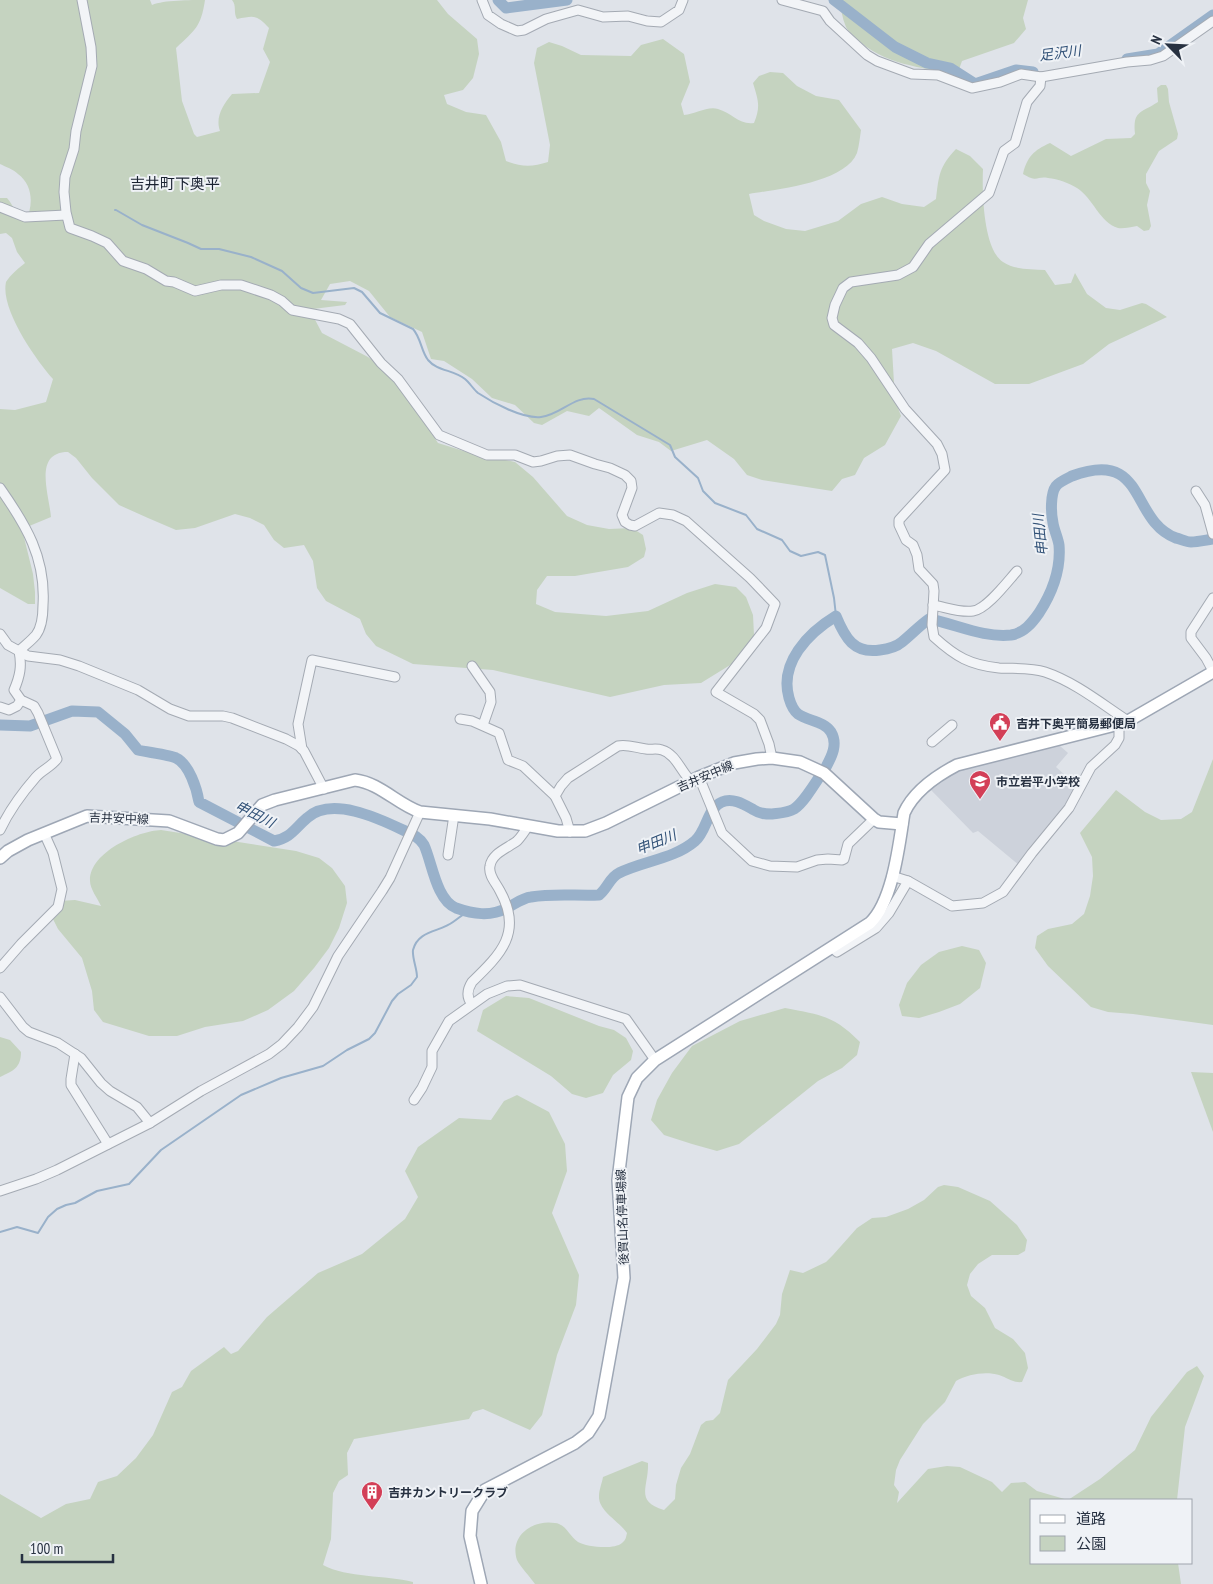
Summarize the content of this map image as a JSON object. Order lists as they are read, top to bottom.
{
  "streets": {
    "main road": ["吉井安中線", "後賀山名停車場線"]
  },
  "districts": ["吉井町下奥平"],
  "water": ["足沢川", "申田川"],
  "places": {
    "public building": ["吉井下奥平簡易郵便局"],
    "school or university": ["市立岩平小学校"],
    "building": ["吉井カントリークラブ"]
  },
  "legend": ["道路", "公園"],
  "scale_bar": "100 m",
  "north": "top left"
}
